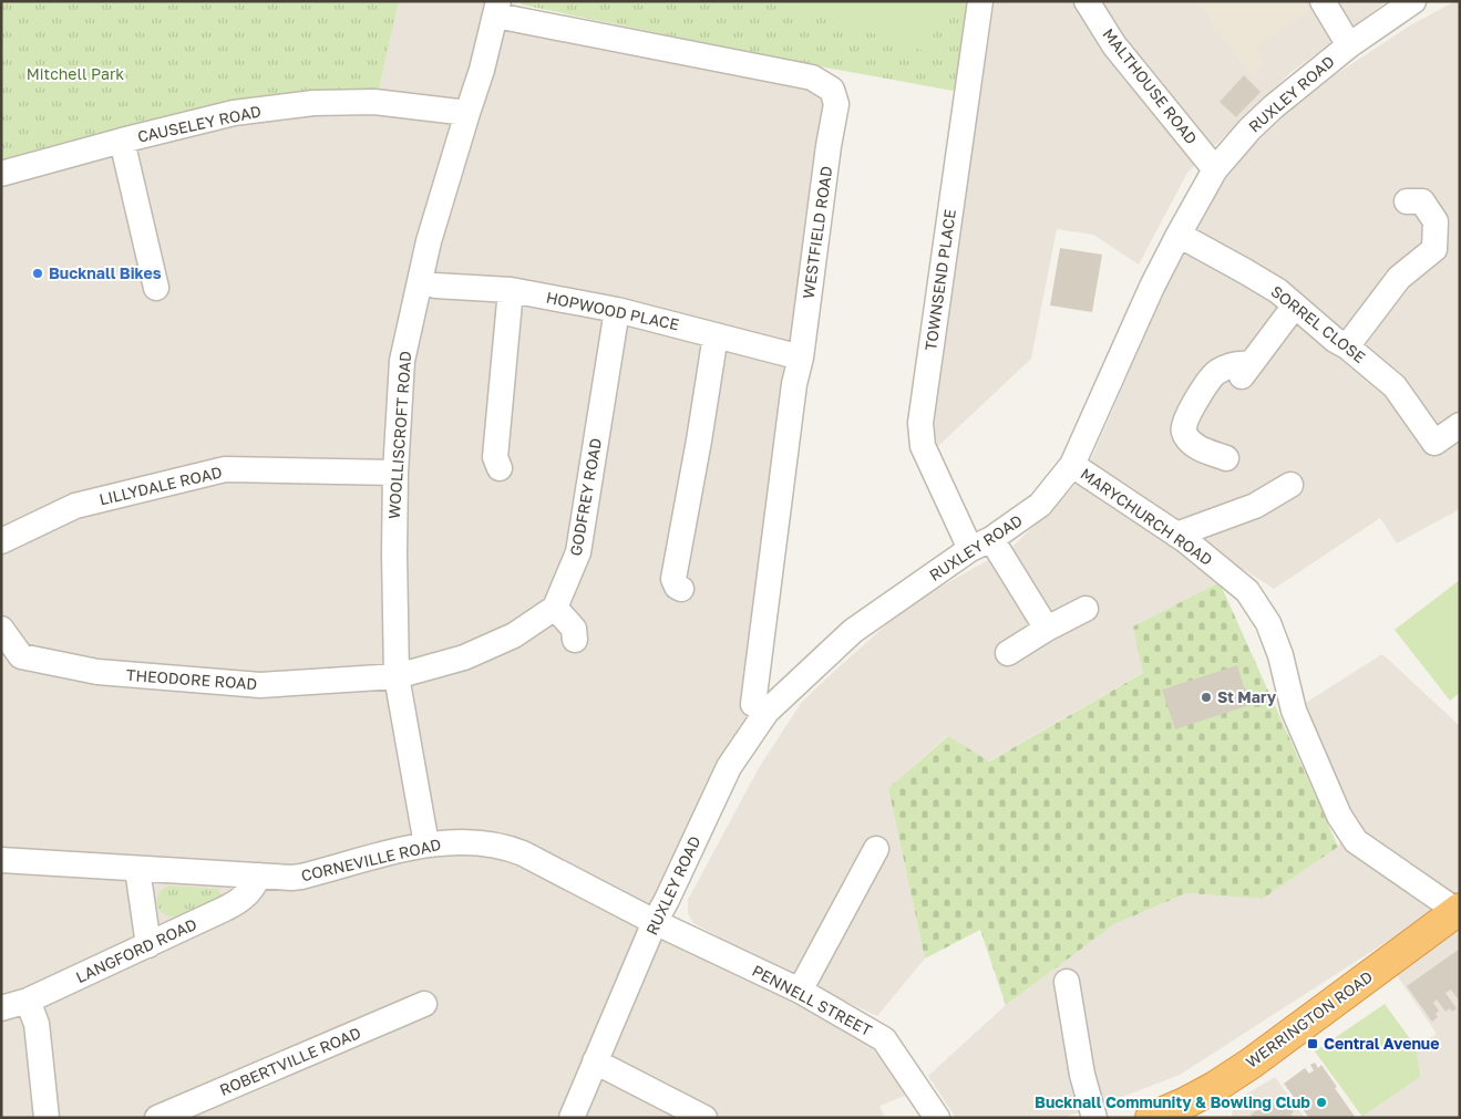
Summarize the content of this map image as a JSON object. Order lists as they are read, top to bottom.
{
  "streets": {
    "highway": ["WERRINGTON ROAD"],
    "street": [
      "MALTHOUSE ROAD",
      "RUXLEY ROAD",
      "CAUSELEY ROAD",
      "WESTFIELD ROAD",
      "TOWNSEND PLACE",
      "HOPWOOD PLACE",
      "SORREL CLOSE",
      "WOOLLISCROFT ROAD",
      "LILLYDALE ROAD",
      "GODFREY ROAD",
      "MARYCHURCH ROAD",
      "THEODORE ROAD",
      "CORNEVILLE ROAD",
      "LANGFORD ROAD",
      "PENNELL STREET",
      "ROBERTVILLE ROAD"
    ]
  },
  "crossings": [
    ["MALTHOUSE ROAD", "RUXLEY ROAD"],
    ["RUXLEY ROAD", "WESTFIELD ROAD"],
    ["RUXLEY ROAD", "TOWNSEND PLACE"],
    ["RUXLEY ROAD", "SORREL CLOSE"],
    ["RUXLEY ROAD", "MARYCHURCH ROAD"],
    ["RUXLEY ROAD", "CORNEVILLE ROAD"],
    ["RUXLEY ROAD", "PENNELL STREET"],
    ["CAUSELEY ROAD", "WOOLLISCROFT ROAD"],
    ["WESTFIELD ROAD", "HOPWOOD PLACE"],
    ["WESTFIELD ROAD", "WOOLLISCROFT ROAD"],
    ["HOPWOOD PLACE", "WOOLLISCROFT ROAD"],
    ["HOPWOOD PLACE", "GODFREY ROAD"],
    ["WOOLLISCROFT ROAD", "LILLYDALE ROAD"],
    ["WOOLLISCROFT ROAD", "THEODORE ROAD"],
    ["WOOLLISCROFT ROAD", "CORNEVILLE ROAD"],
    ["MARYCHURCH ROAD", "WERRINGTON ROAD"],
    ["CORNEVILLE ROAD", "LANGFORD ROAD"],
    ["CORNEVILLE ROAD", "PENNELL STREET"]
  ],
  "parks": ["Mitchell Park"],
  "places": {
    "other": ["Bucknall Bikes", "St Mary", "Bucknall Community & Bowling Club"],
    "transit": ["Central Avenue"]
  }
}
